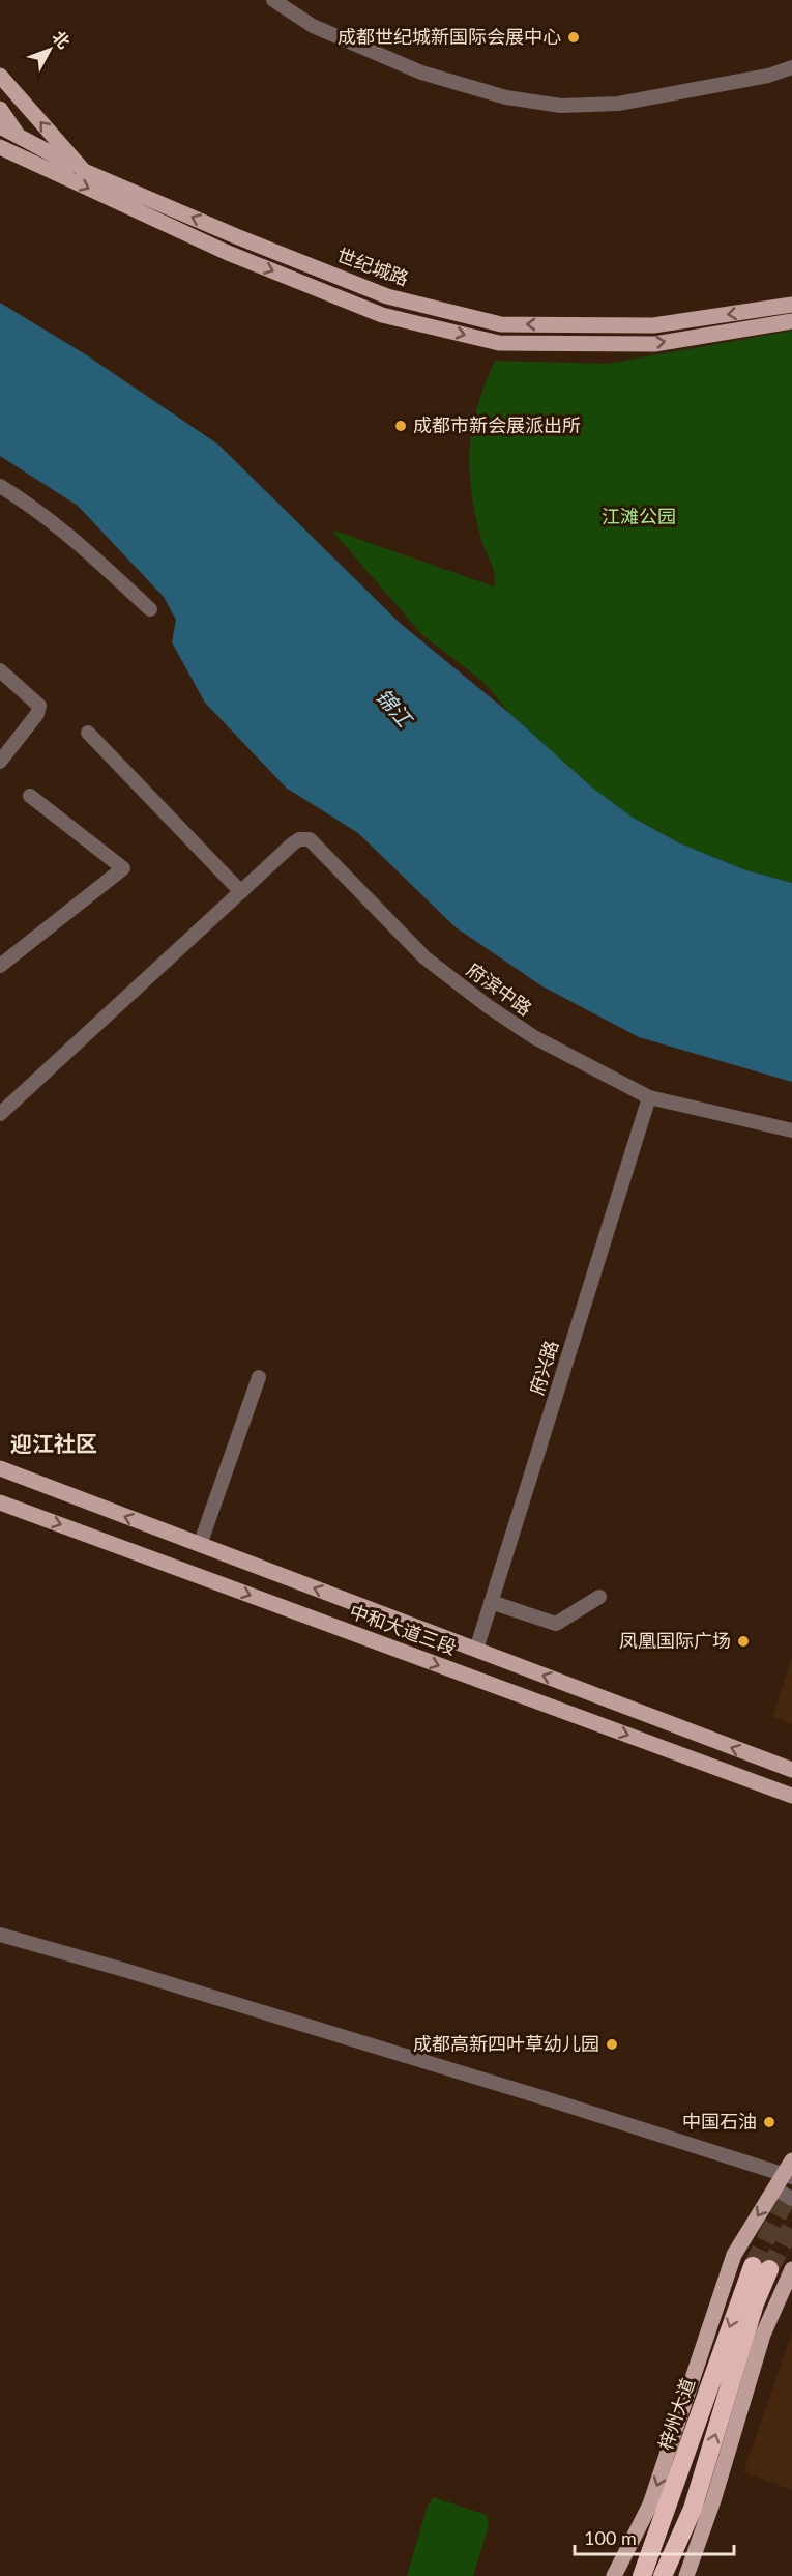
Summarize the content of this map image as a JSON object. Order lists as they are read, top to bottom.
{
  "streets": {
    "highway": ["梓州大道"],
    "main road": ["世纪城路", "中和大道三段"],
    "street": ["府滨中路", "府兴路"]
  },
  "crossings": [
    ["府滨中路", "府兴路"]
  ],
  "districts": ["迎江社区"],
  "water": ["锦江"],
  "parks": ["江滩公园"],
  "places": [
    "成都世纪城新国际会展中心",
    "成都市新会展派出所",
    "凤凰国际广场",
    "成都高新四叶草幼儿园",
    "中国石油"
  ],
  "scale_bar": "100 m",
  "north": "top right"
}
